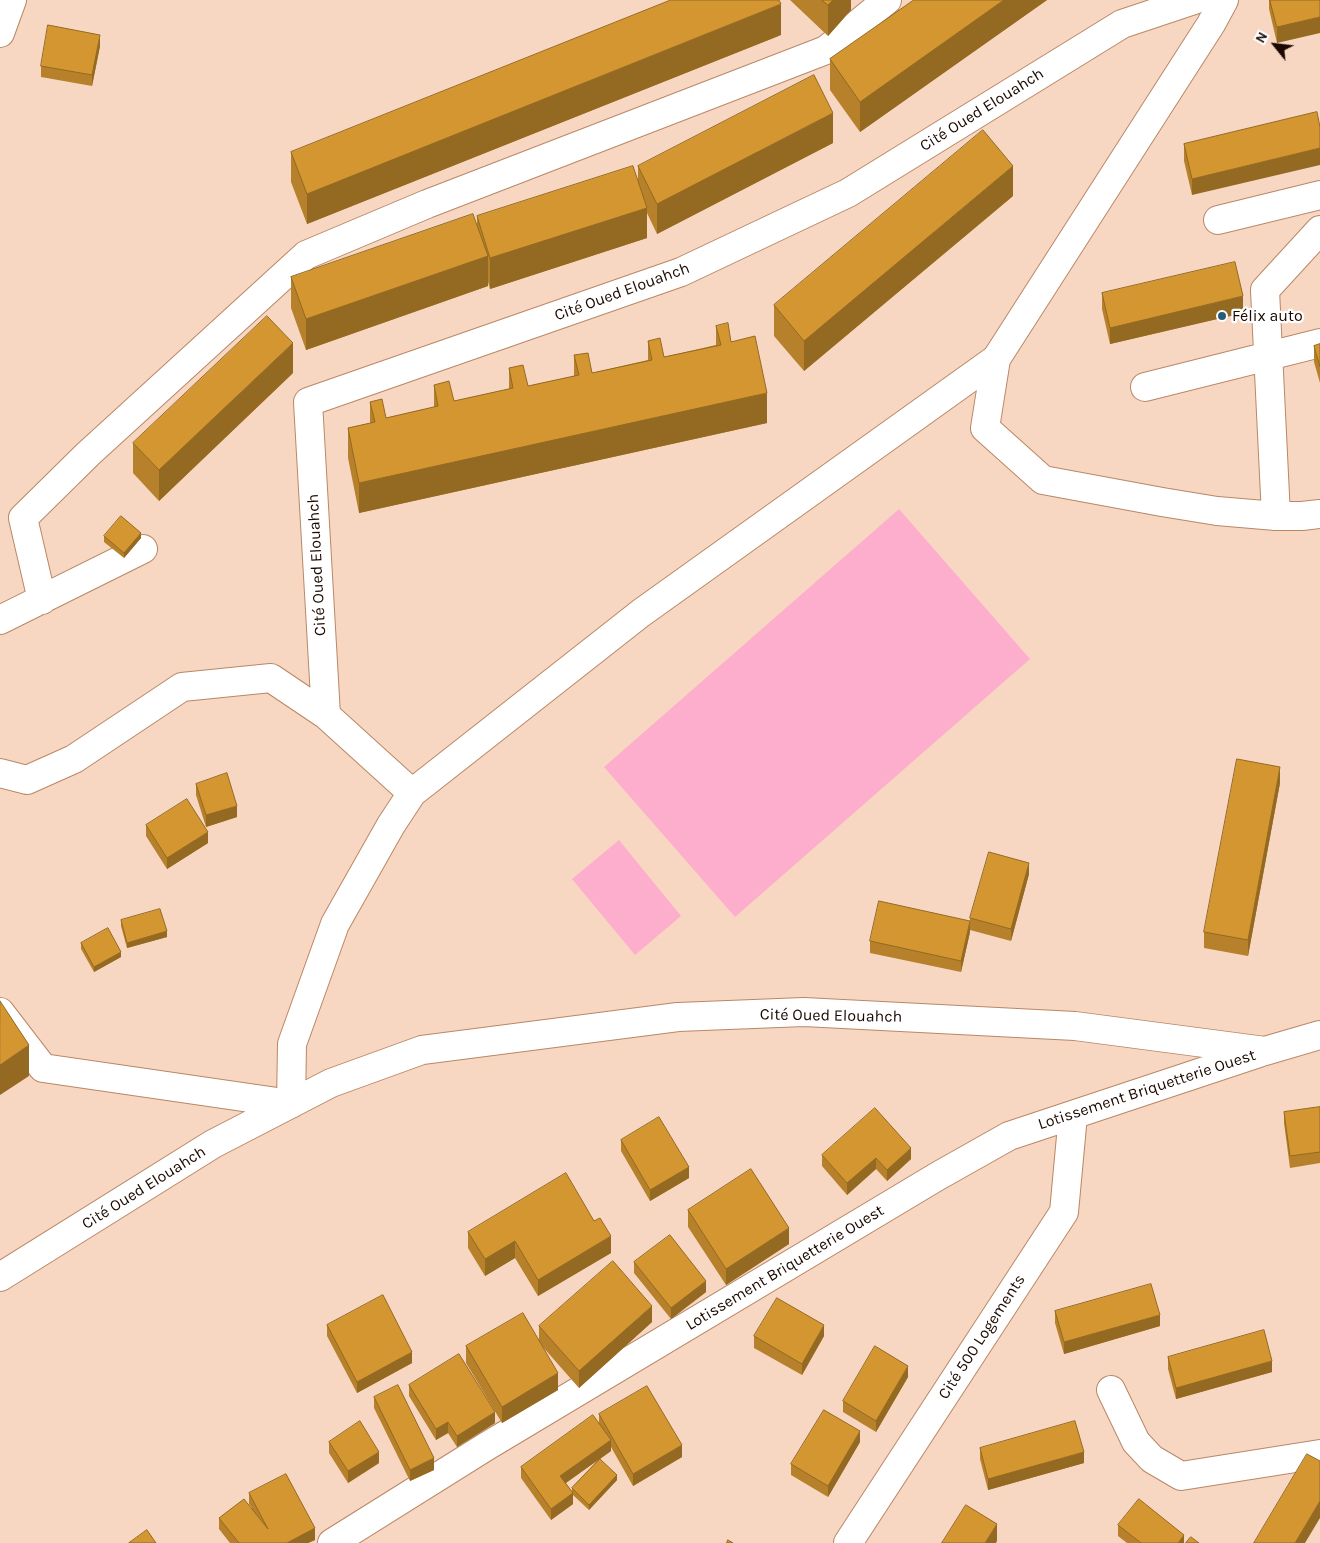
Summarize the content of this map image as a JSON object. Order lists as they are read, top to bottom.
{
  "streets": {
    "street": ["Cité Oued Elouahch", "Lotissement Briquetterie Ouest", "Cité 500 Logements"]
  },
  "crossings": [
    ["Cité Oued Elouahch", "Lotissement Briquetterie Ouest"],
    ["Lotissement Briquetterie Ouest", "Cité 500 Logements"]
  ],
  "places": ["Félix auto"],
  "north": "top left"
}
